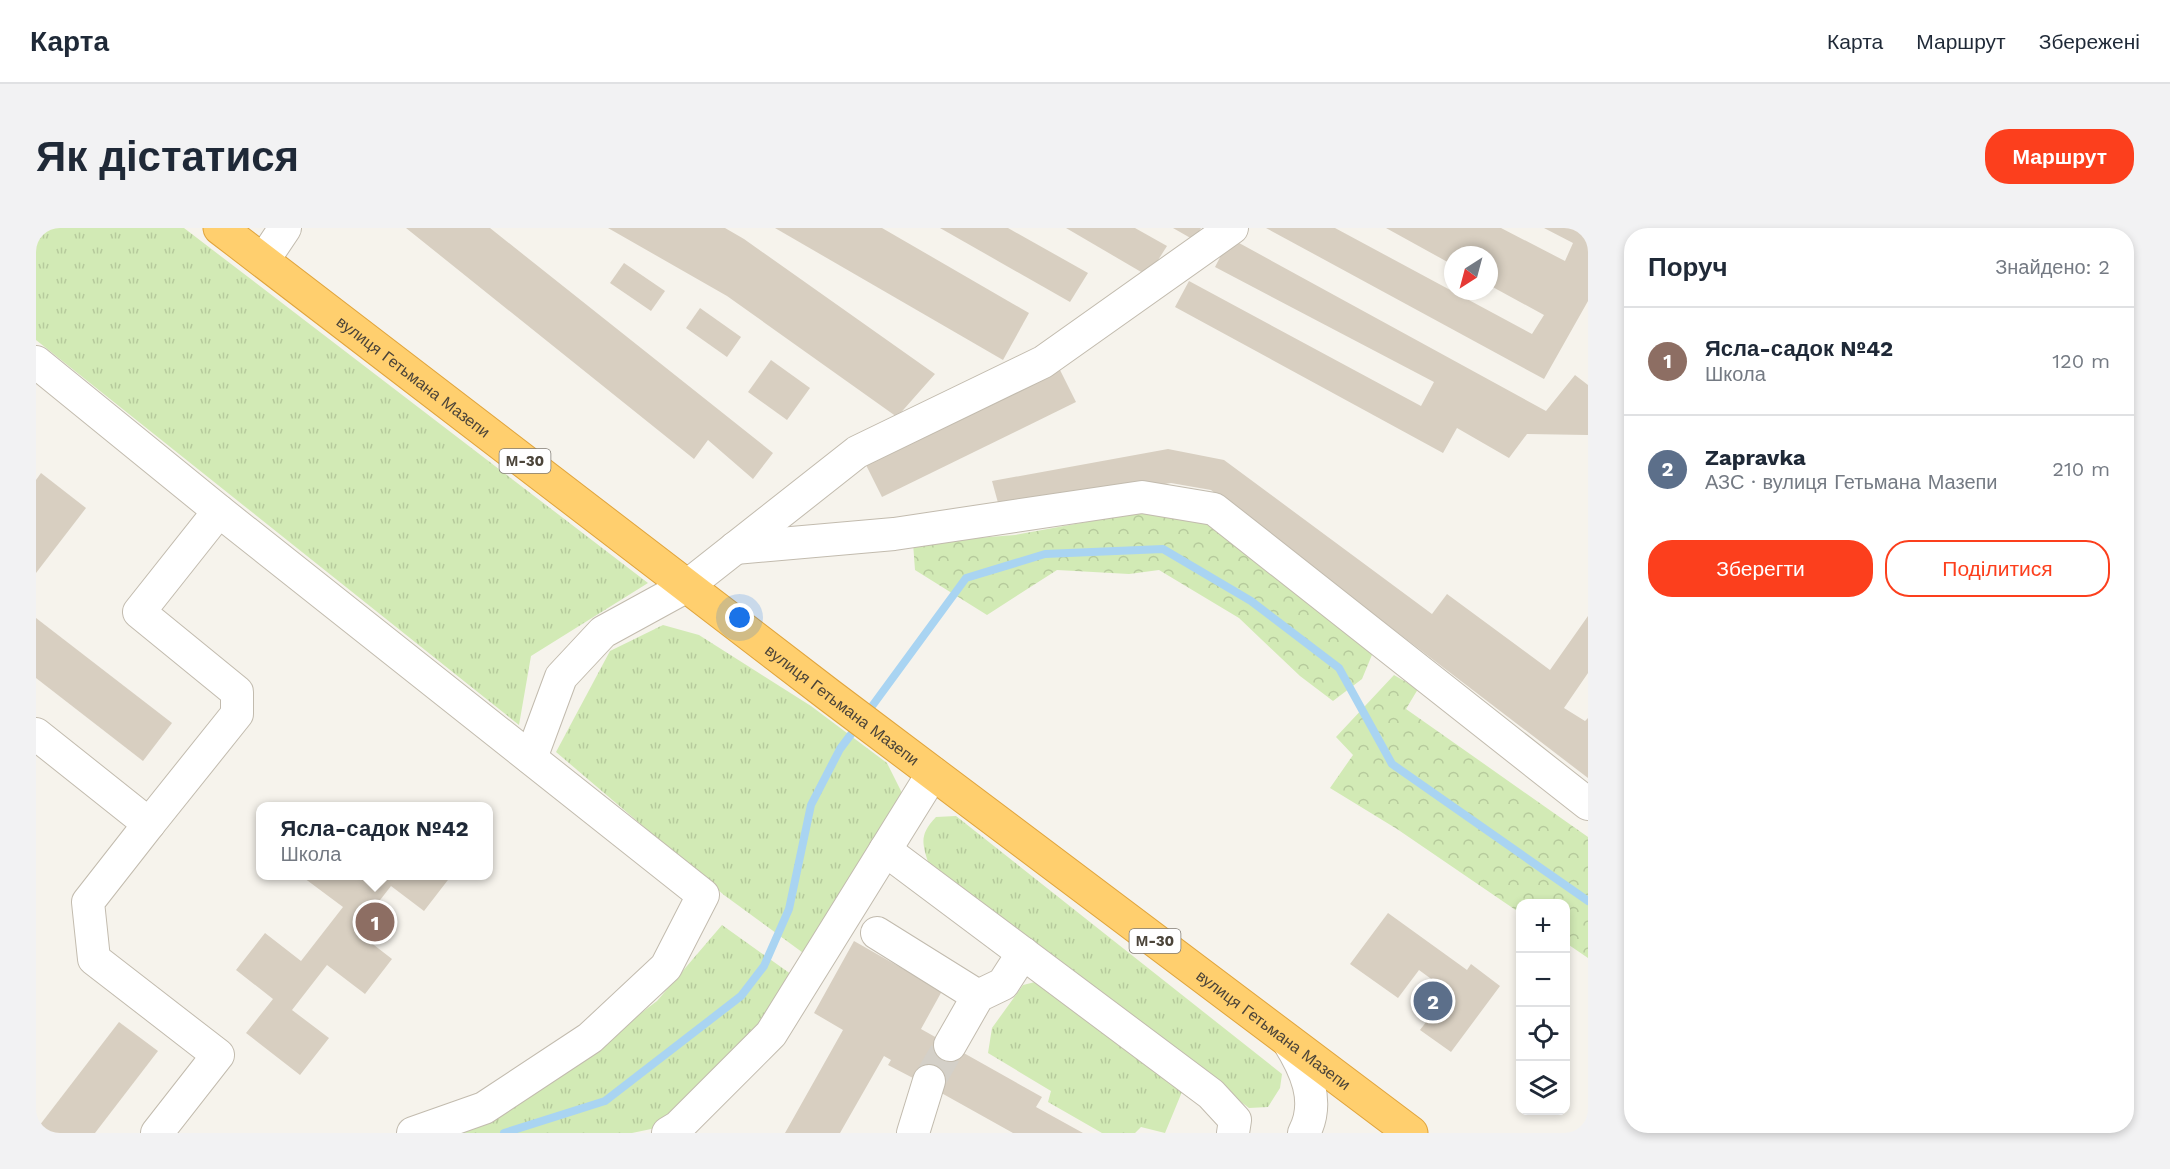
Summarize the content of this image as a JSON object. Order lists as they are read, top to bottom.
{
  "streets": {
    "highway": ["вулиця Гетьмана Мазепи", "М-30"]
  },
  "north": "bottom left",
  "page": {
    "header": "Карта",
    "nav": ["Карта", "Маршрут", "Збережені"],
    "buttons": [
      "Маршрут",
      ["Зберегти", "Поділитися"]
    ],
    "title": "Як дістатися",
    "heading": ["Поруч", "Знайдено: 2"],
    "list": [
      {
        "mark": "1",
        "name": "Ясла-садок №42",
        "note": "Школа",
        "value": "120 m"
      },
      {
        "mark": "2",
        "name": "Zapravka",
        "note": "АЗС · вулиця Гетьмана Мазепи",
        "value": "210 m"
      }
    ],
    "popup": ["Ясла-садок №42", "Школа"],
    "map_buttons": ["+", "−"],
    "pins": ["1", "2"]
  }
}
